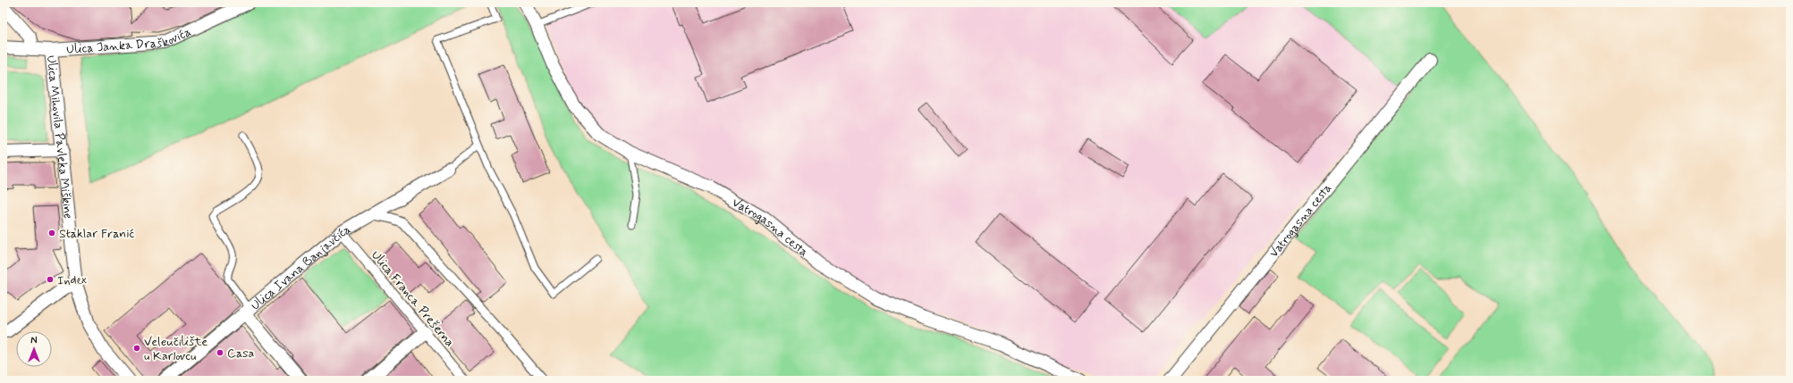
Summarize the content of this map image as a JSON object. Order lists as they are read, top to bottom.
{
  "streets": {
    "street": [
      "Ulica Janka Draškovića",
      "Ulica Mihovila Pavleka Miškine",
      "Vatrogasna cesta",
      "Ulica Ivana Banjavčića",
      "Ulica Franca Prešerna"
    ]
  },
  "crossings": [
    ["Ulica Janka Draškovića", "Ulica Mihovila Pavleka Miškine"],
    ["Ulica Ivana Banjavčića", "Ulica Franca Prešerna"]
  ],
  "places": [
    "Staklar Franić",
    "Index",
    "Veleučilište u Karlovcu",
    "Casa"
  ],
  "north": "top"
}
